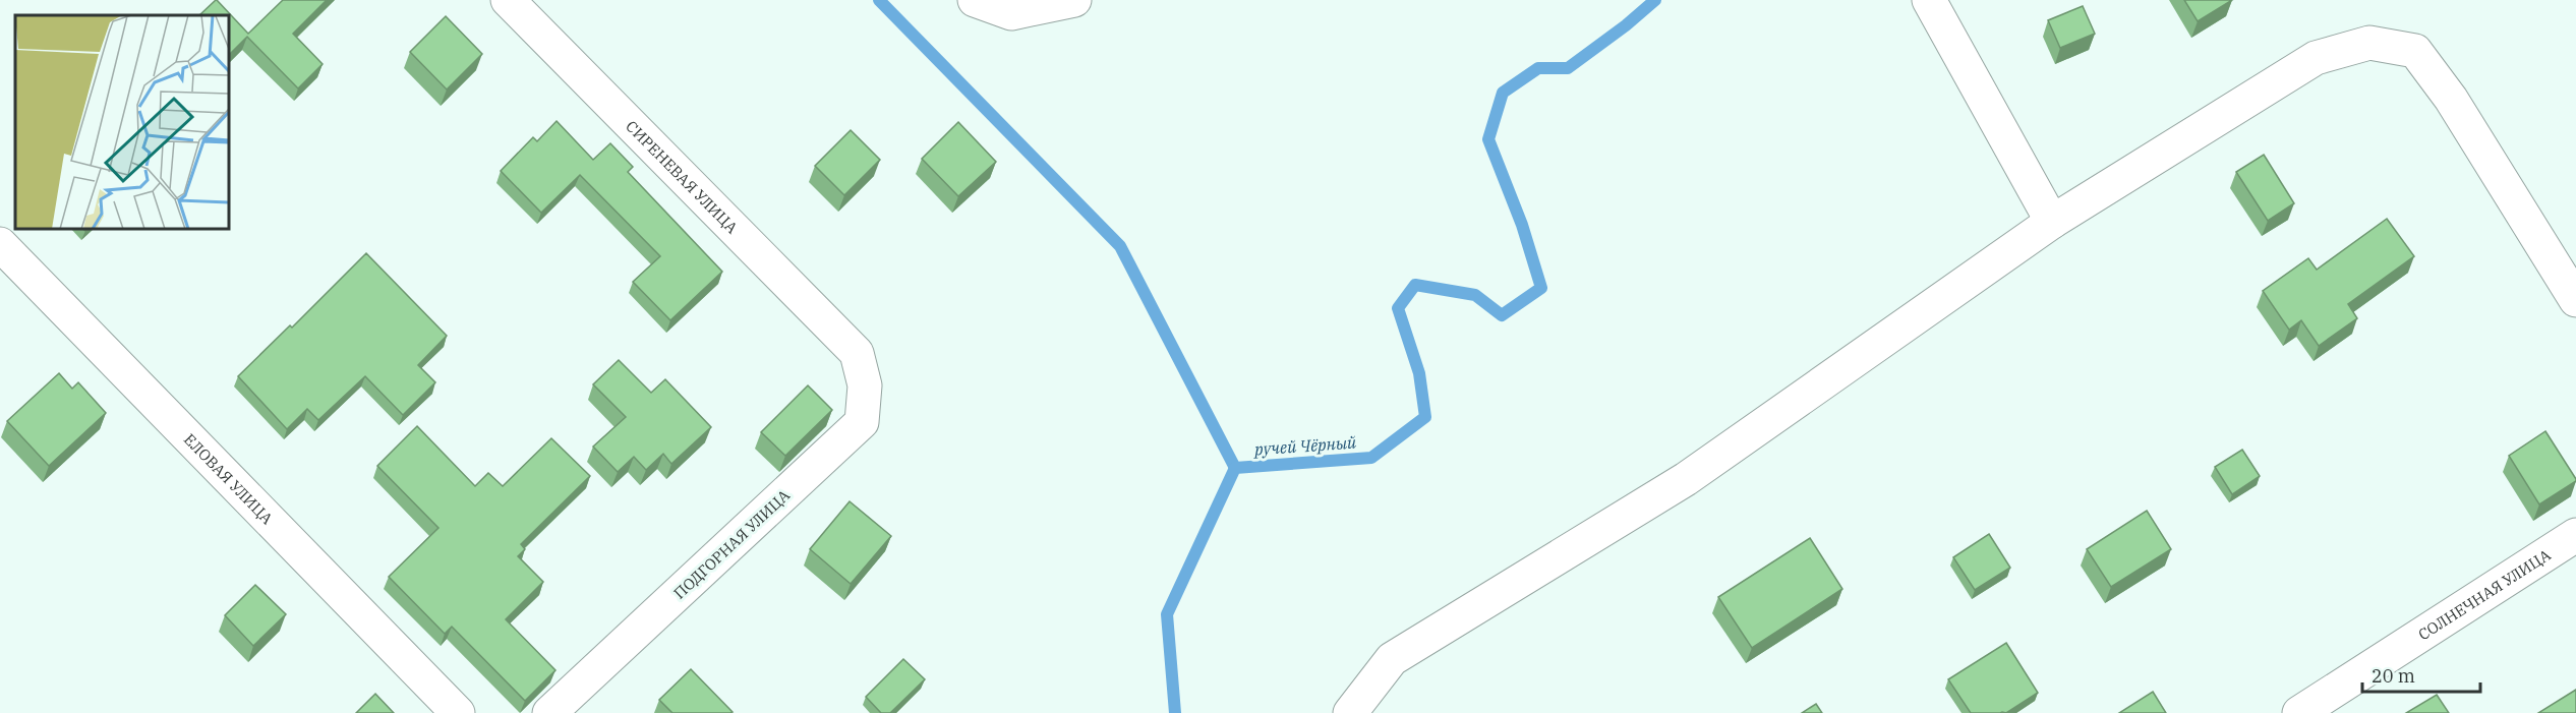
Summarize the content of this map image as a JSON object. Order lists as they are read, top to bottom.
{
  "streets": {
    "street": [
      "СИРЕНЕВАЯ УЛИЦА",
      "ЕЛОВАЯ УЛИЦА",
      "ПОДГОРНАЯ УЛИЦА",
      "СОЛНЕЧНАЯ УЛИЦА"
    ]
  },
  "crossings": [
    ["СИРЕНЕВАЯ УЛИЦА", "ПОДГОРНАЯ УЛИЦА"]
  ],
  "water": ["ручей Чёрный"],
  "scale_bar": "20 m"
}
